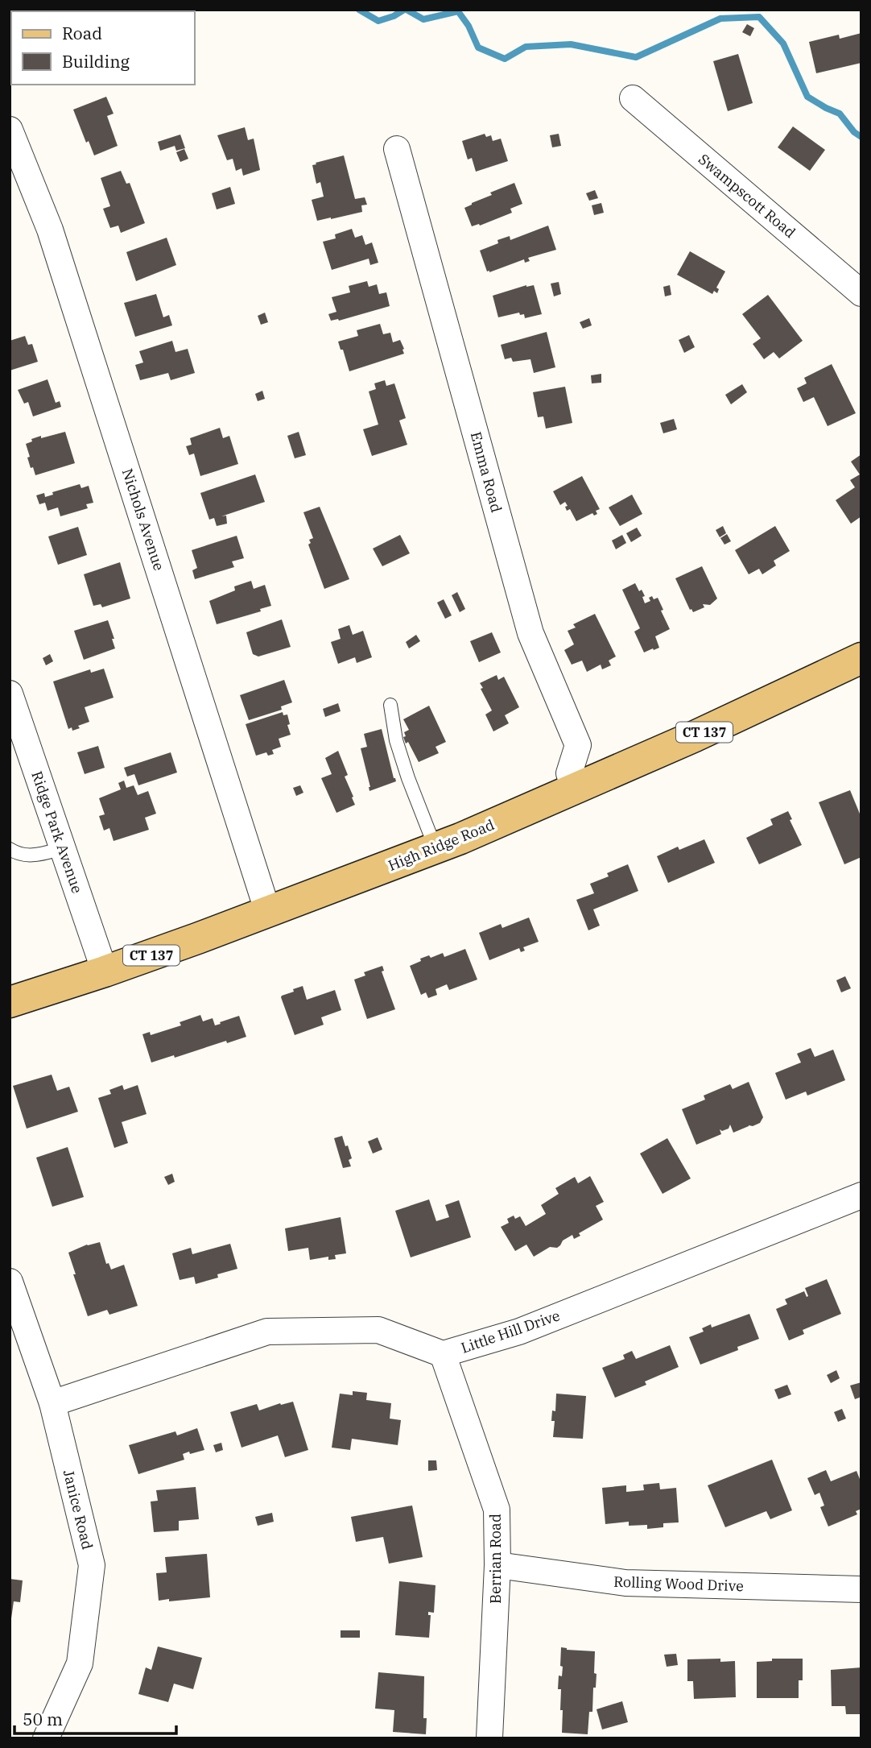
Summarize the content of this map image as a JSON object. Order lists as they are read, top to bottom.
{
  "streets": {
    "main road": ["CT 137", "High Ridge Road"],
    "street": [
      "Swampscott Road",
      "Emma Road",
      "Nichols Avenue",
      "Ridge Park Avenue",
      "Little Hill Drive",
      "Janice Road",
      "Berrian Road",
      "Rolling Wood Drive"
    ]
  },
  "crossings": [
    ["Emma Road", "High Ridge Road"],
    ["Nichols Avenue", "High Ridge Road"],
    ["Ridge Park Avenue", "High Ridge Road"],
    ["Little Hill Drive", "Janice Road"],
    ["Little Hill Drive", "Berrian Road"],
    ["Berrian Road", "Rolling Wood Drive"]
  ],
  "legend": ["Road", "Building"],
  "scale_bar": "50 m"
}
